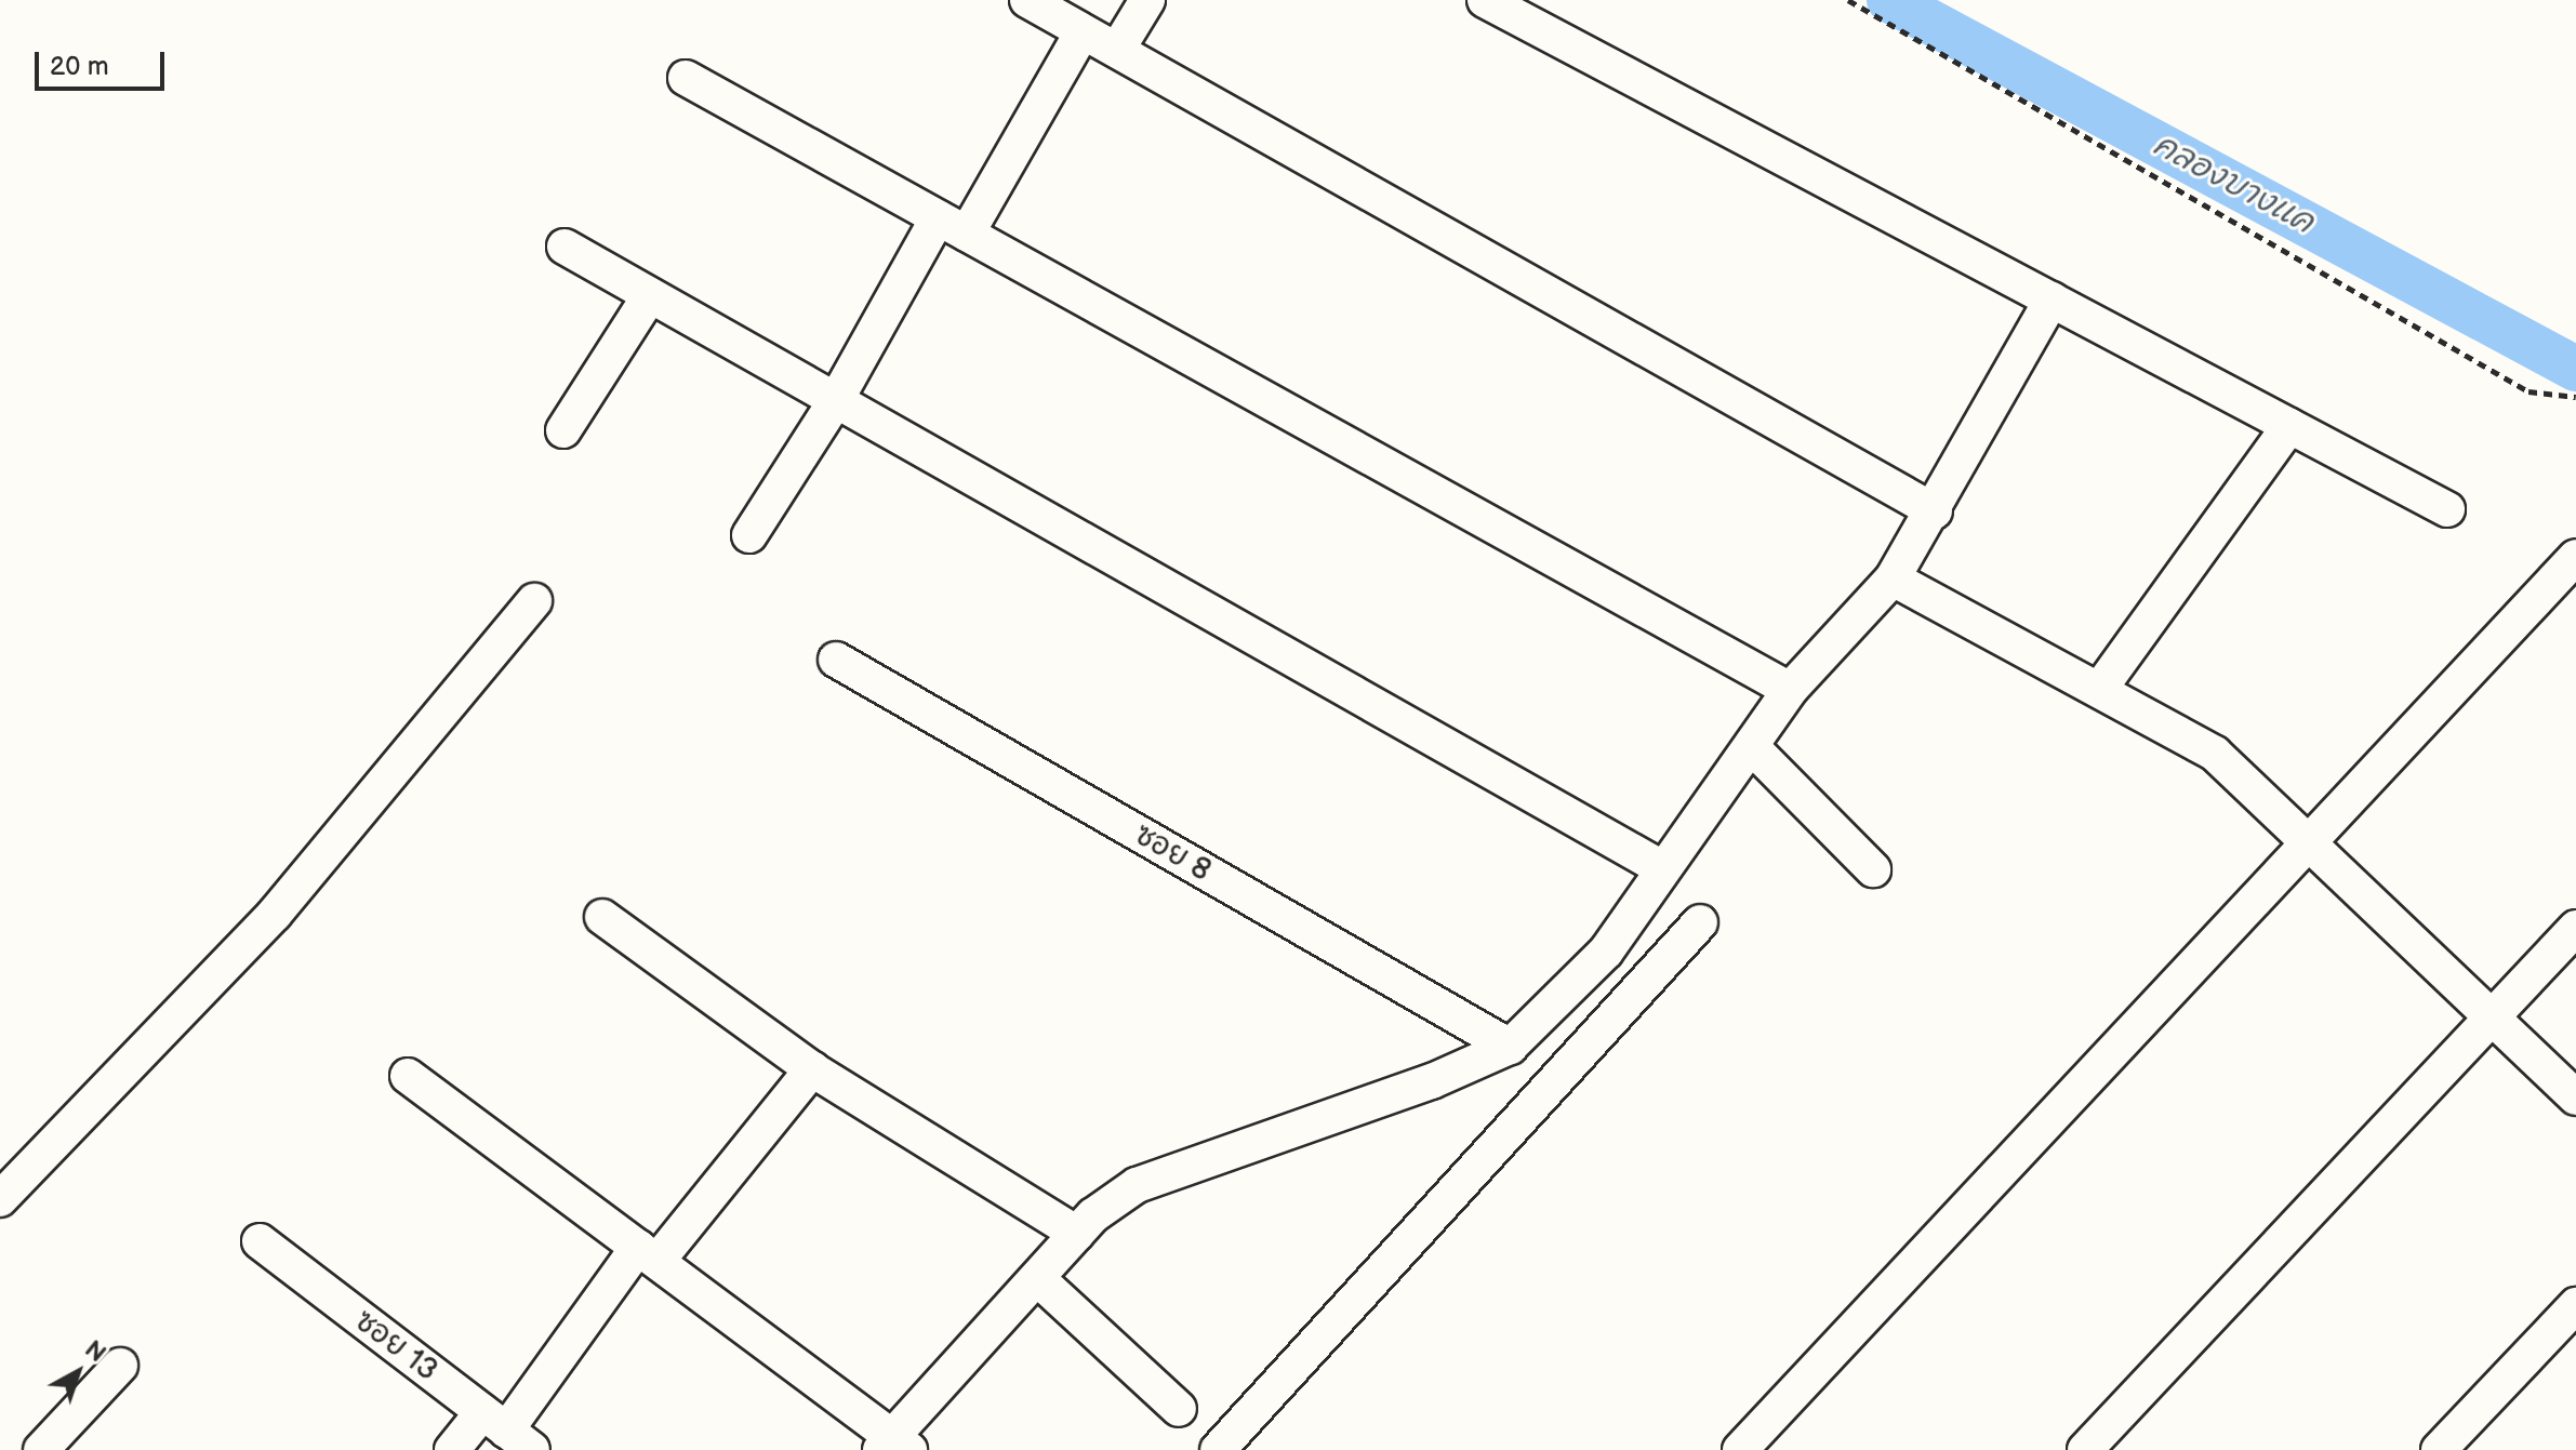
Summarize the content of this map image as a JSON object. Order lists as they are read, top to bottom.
{
  "streets": {
    "street": ["ซอย 8", "ซอย 13"]
  },
  "water": ["คลองบางแค"],
  "scale_bar": "20 m",
  "north": "top right"
}
